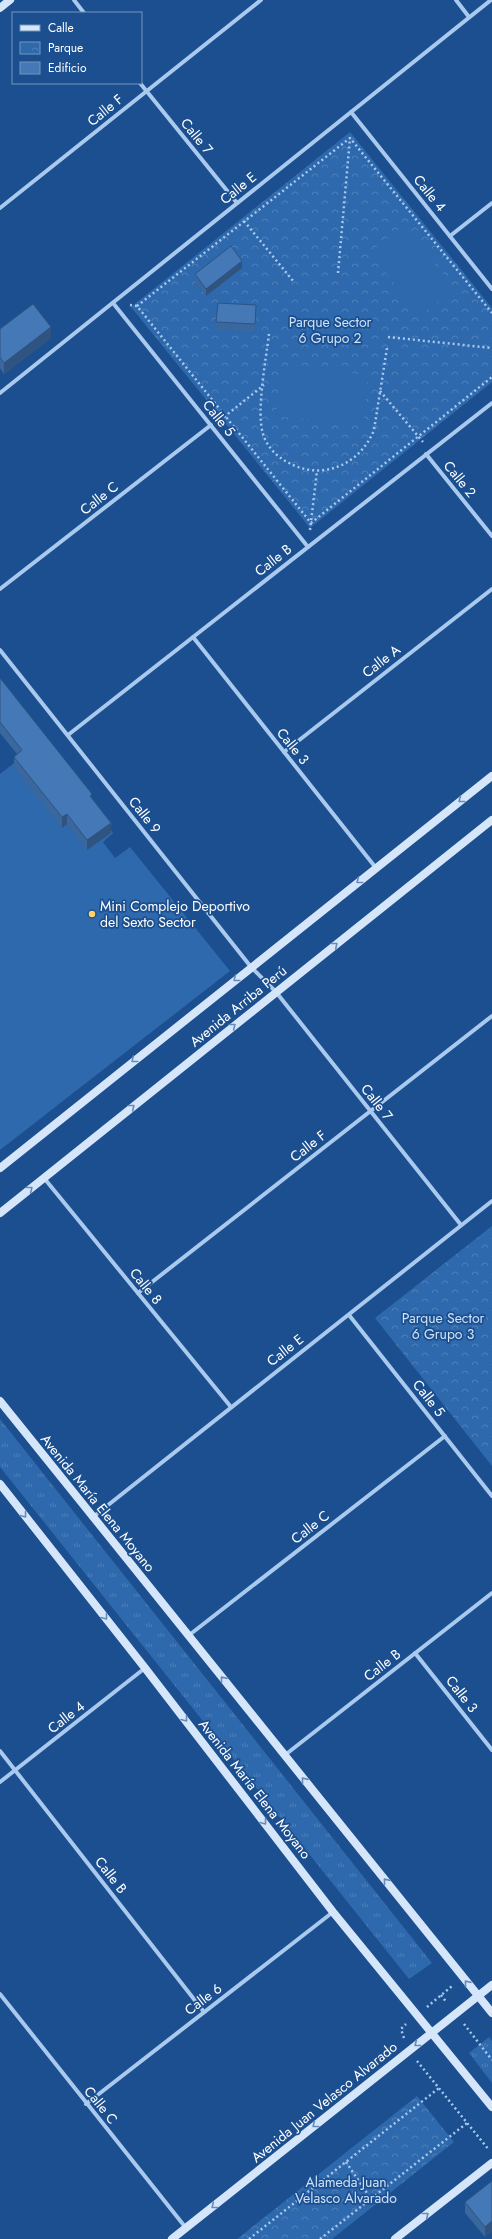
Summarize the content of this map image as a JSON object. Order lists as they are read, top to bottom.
{
  "streets": {
    "street": [
      "Calle F",
      "Calle 7",
      "Calle E",
      "Calle 4",
      "Calle 5",
      "Calle 2",
      "Calle C",
      "Calle B",
      "Calle A",
      "Calle 3",
      "Calle 9",
      "Avenida Arriba Perú",
      "Calle 8",
      "Avenida María Elena Moyano",
      "Calle 6",
      "Avenida Juan Velasco Alvarado"
    ]
  },
  "crossings": [
    ["Calle F", "Calle 7"],
    ["Calle F", "Calle 8"],
    ["Calle 7", "Calle E"],
    ["Calle 7", "Calle 9"],
    ["Calle 7", "Avenida Arriba Perú"],
    ["Calle E", "Calle 4"],
    ["Calle E", "Calle 5"],
    ["Calle E", "Calle 8"],
    ["Calle E", "Avenida María Elena Moyano"],
    ["Calle 4", "Calle B"],
    ["Calle 4", "Avenida María Elena Moyano"],
    ["Calle 5", "Calle C"],
    ["Calle 5", "Calle B"],
    ["Calle 2", "Calle B"],
    ["Calle C", "Avenida María Elena Moyano"],
    ["Calle C", "Calle 6"],
    ["Calle C", "Avenida Juan Velasco Alvarado"],
    ["Calle B", "Calle 3"],
    ["Calle B", "Calle 9"],
    ["Calle B", "Avenida María Elena Moyano"],
    ["Calle B", "Calle 6"],
    ["Calle A", "Calle 3"],
    ["Calle 3", "Avenida Arriba Perú"],
    ["Calle 9", "Avenida Arriba Perú"],
    ["Avenida Arriba Perú", "Calle 8"],
    ["Avenida María Elena Moyano", "Calle 6"],
    ["Avenida María Elena Moyano", "Avenida Juan Velasco Alvarado"]
  ],
  "one_way": ["Avenida Juan Velasco Alvarado"],
  "parks": ["Parque Sector 6 Grupo 2", "Parque Sector 6 Grupo 3", "Alameda Juan Velasco Alvarado"],
  "places": ["Mini Complejo Deportivo del Sexto Sector"],
  "legend": ["Calle", "Parque", "Edificio"]
}
